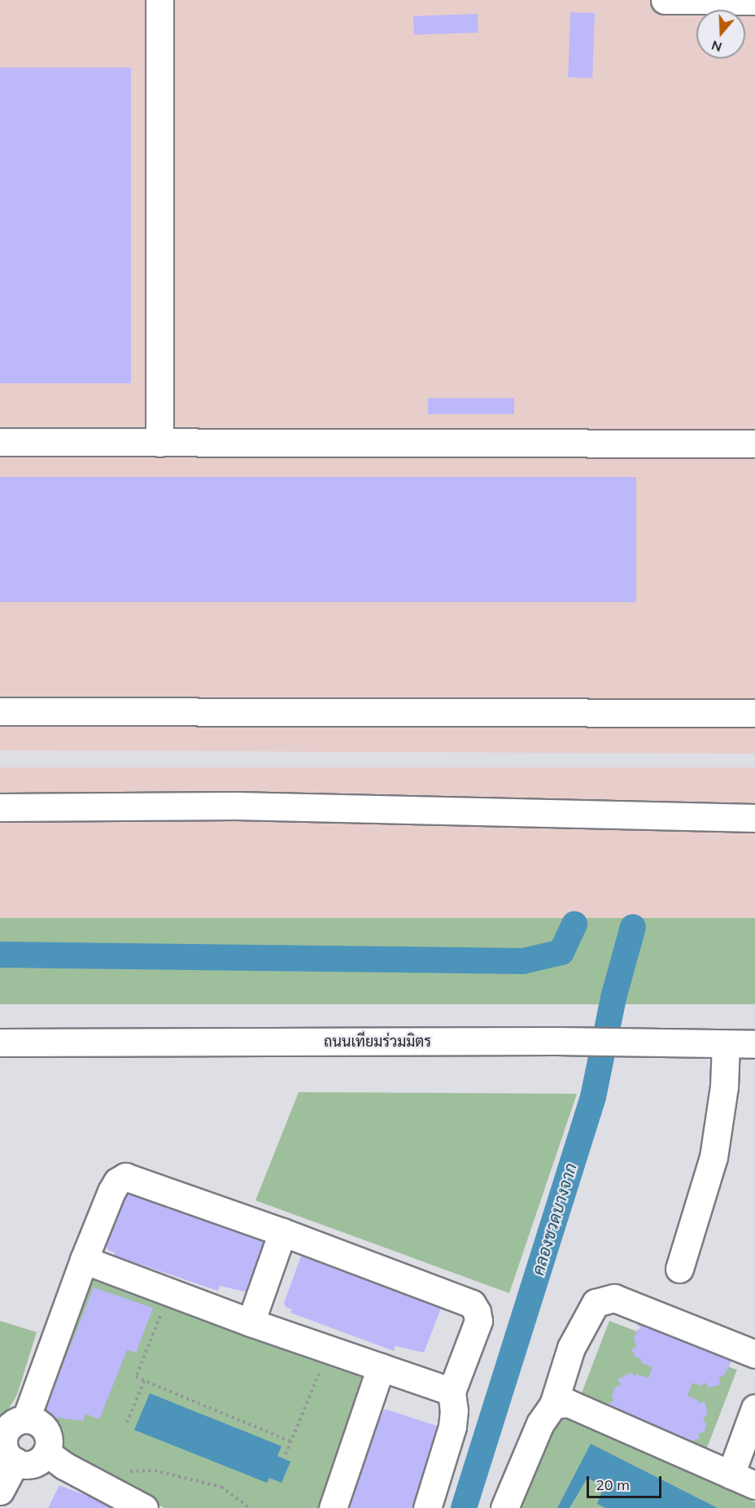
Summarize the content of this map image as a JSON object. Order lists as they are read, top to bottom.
{
  "streets": {
    "street": ["ถนนเทียมร่วมมิตร"]
  },
  "water": ["คลองชวดบางจาก"],
  "scale_bar": "20 m",
  "north": "bottom"
}
